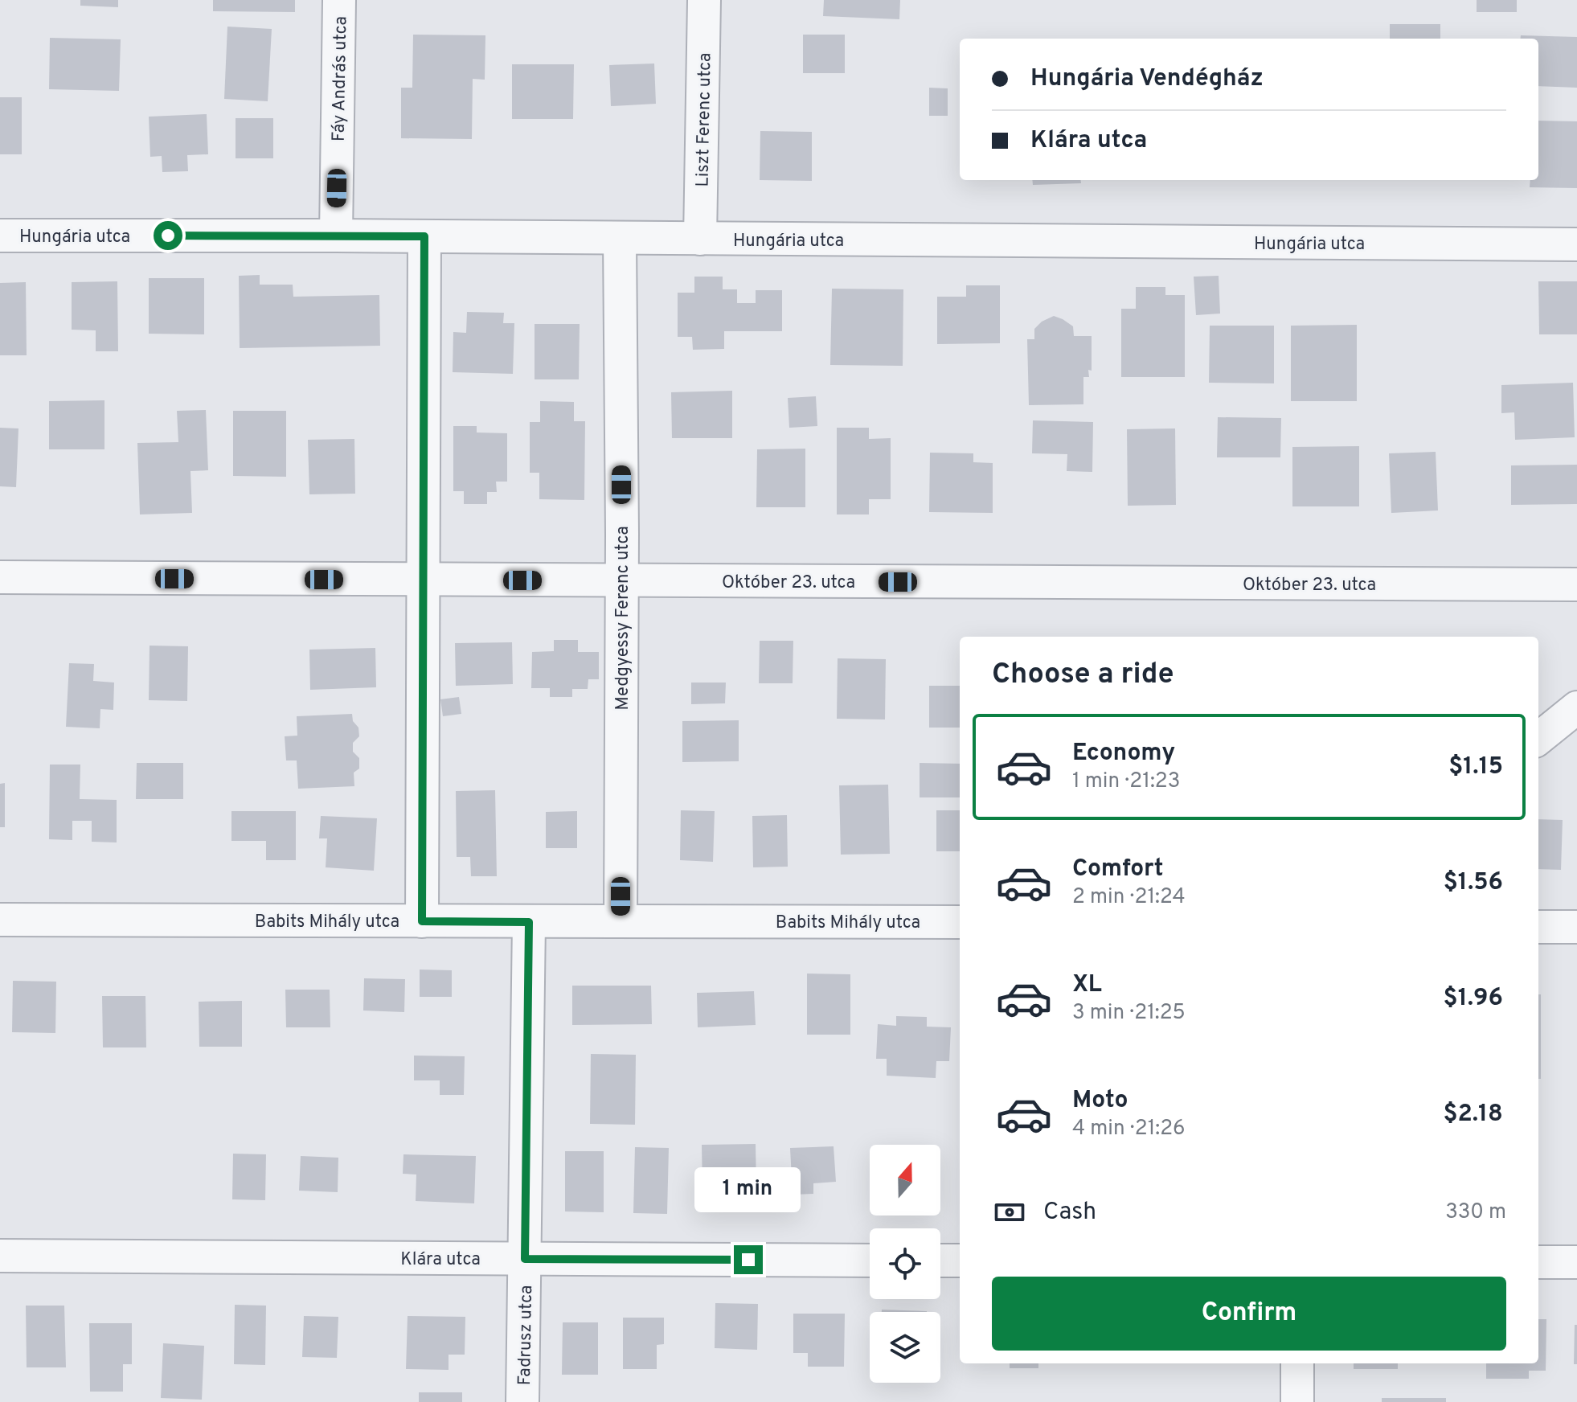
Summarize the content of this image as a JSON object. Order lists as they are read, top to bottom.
{
  "streets": {
    "street": [
      "Fáy András utca",
      "Liszt Ferenc utca",
      "Hungária utca",
      "Október 23. utca",
      "Medgyessy Ferenc utca",
      "Babits Mihály utca",
      "Klára utca",
      "Fadrusz utca"
    ]
  },
  "crossings": [
    ["Fáy András utca", "Hungária utca"],
    ["Liszt Ferenc utca", "Hungária utca"],
    ["Hungária utca", "Medgyessy Ferenc utca"],
    ["Október 23. utca", "Medgyessy Ferenc utca"],
    ["Medgyessy Ferenc utca", "Babits Mihály utca"],
    ["Babits Mihály utca", "Fadrusz utca"],
    ["Klára utca", "Fadrusz utca"]
  ],
  "north": "top",
  "page": {
    "banner": ["Hungária Vendégház", "Klára utca"],
    "heading": "Choose a ride",
    "list": [
      {
        "name": "Economy",
        "note": "1 min · 21:23",
        "value": "$1.15"
      },
      {
        "name": "Comfort",
        "note": "2 min · 21:24",
        "value": "$1.56"
      },
      {
        "name": "XL",
        "note": "3 min · 21:25",
        "value": "$1.96"
      },
      {
        "name": "Moto",
        "note": "4 min · 21:26",
        "value": "$2.18"
      }
    ],
    "bubble": "1 min",
    "pay": ["Cash", "330 m"],
    "buttons": "Confirm"
  }
}
